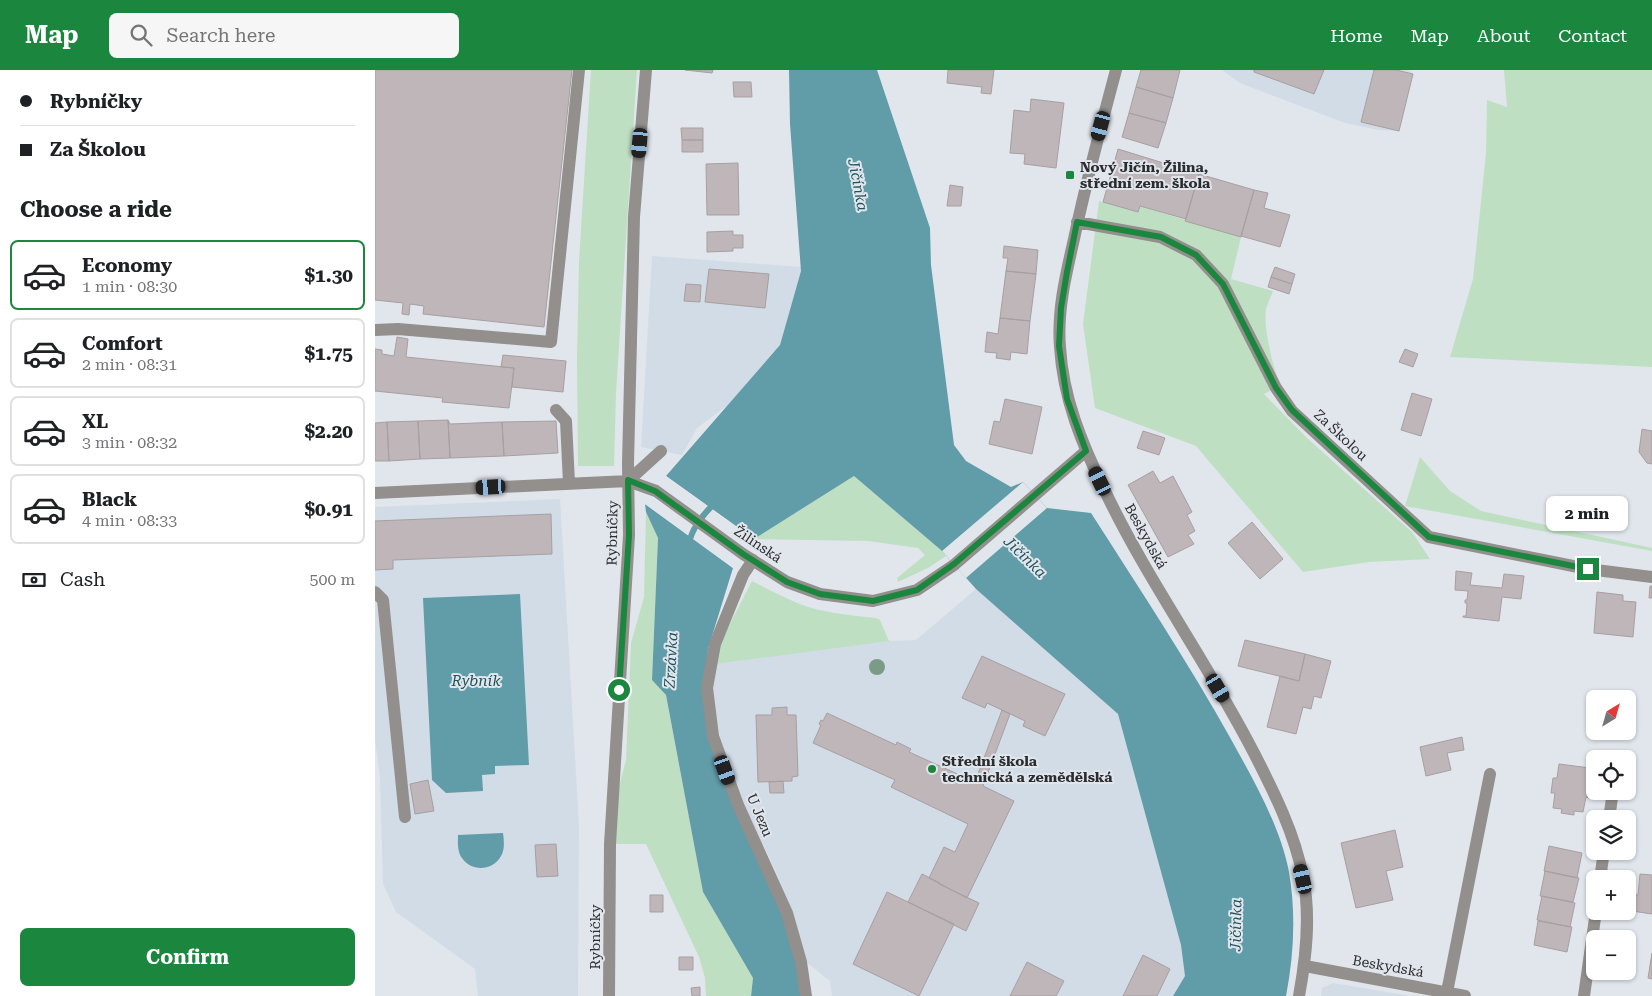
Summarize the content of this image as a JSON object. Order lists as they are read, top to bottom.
{
  "streets": {
    "street": [
      "Za Školou",
      "Rybníčky",
      "Beskydská",
      "Žilinská",
      "U Jezu"
    ]
  },
  "crossings": [
    ["Za Školou", "Beskydská"],
    ["Rybníčky", "Žilinská"],
    ["Beskydská", "Žilinská"],
    ["Žilinská", "U Jezu"]
  ],
  "water": ["Jičínka", "Zrzávka", "Rybník"],
  "places": {
    "transit": ["Nový Jičín, Žilina, střední zem. škola"],
    "other": ["Střední škola technická a zemědělská"]
  },
  "north": "top right",
  "page": {
    "header": "Map",
    "search": "Search here",
    "nav": [
      "Home",
      "Map",
      "About",
      "Contact"
    ],
    "banner": ["Rybníčky", "Za Školou"],
    "heading": "Choose a ride",
    "list": [
      {
        "name": "Economy",
        "note": "1 min · 08:30",
        "value": "$1.30"
      },
      {
        "name": "Comfort",
        "note": "2 min · 08:31",
        "value": "$1.75"
      },
      {
        "name": "XL",
        "note": "3 min · 08:32",
        "value": "$2.20"
      },
      {
        "name": "Black",
        "note": "4 min · 08:33",
        "value": "$0.91"
      }
    ],
    "bubble": "2 min",
    "pay": ["Cash", "500 m"],
    "map_buttons": ["+", "−"],
    "buttons": "Confirm"
  }
}
